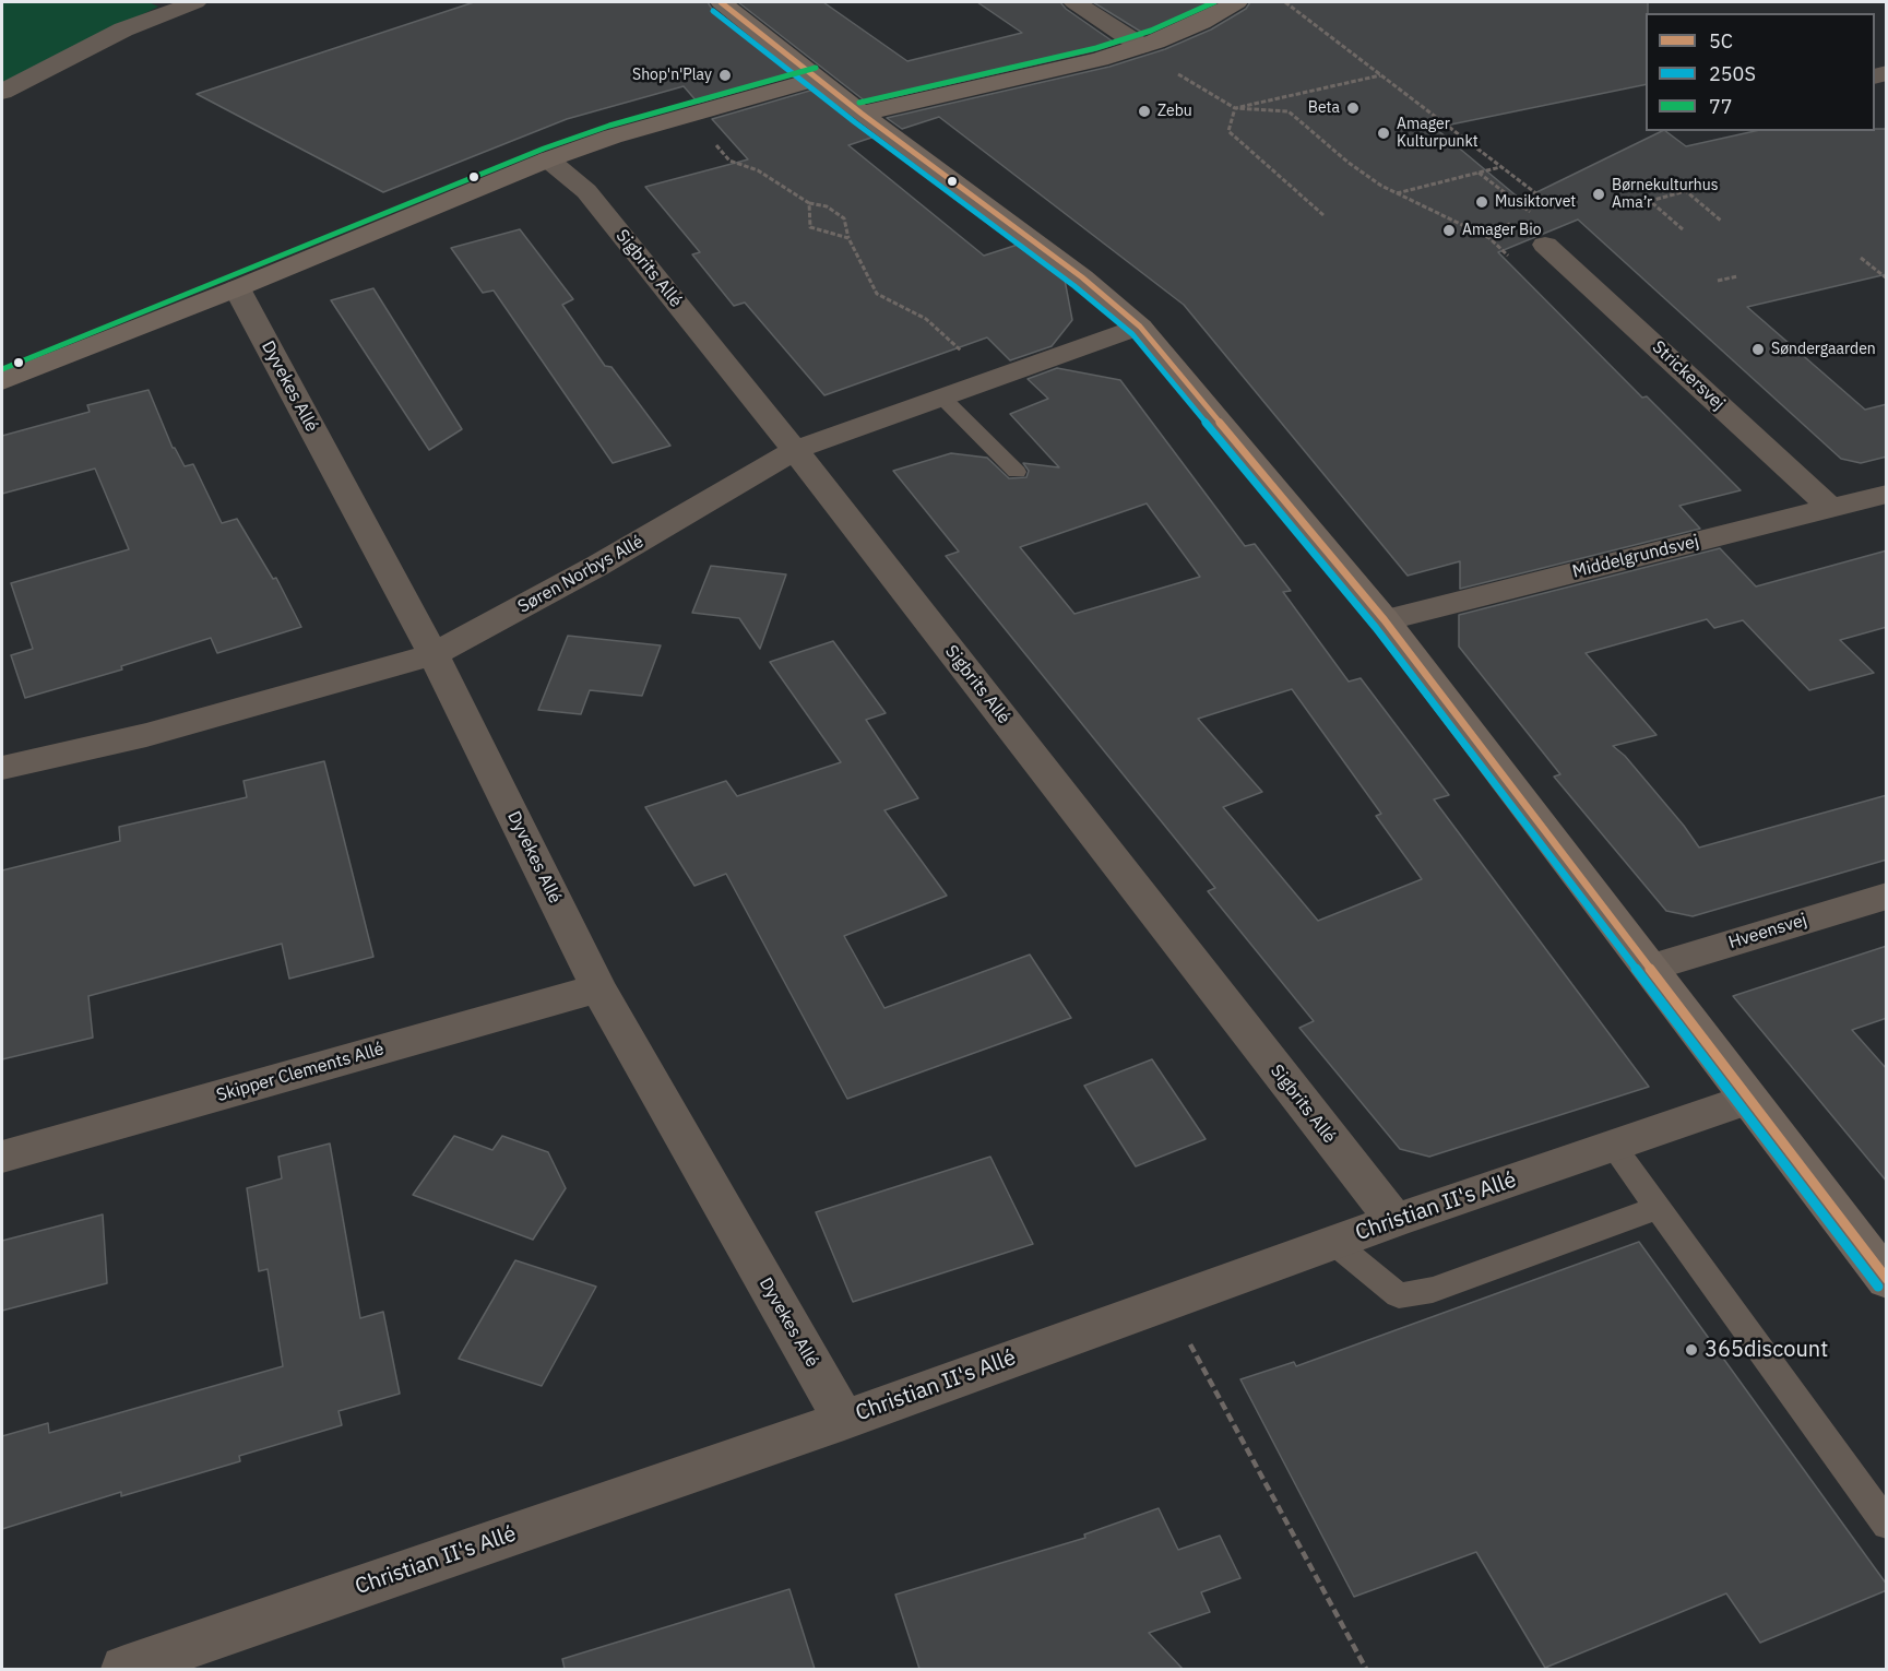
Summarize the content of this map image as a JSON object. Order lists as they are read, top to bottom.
{
  "streets": {
    "street": [
      "Sigbrits Allé",
      "Strickersvej",
      "Dyvekes Allé",
      "Middelgrundsvej",
      "Søren Norbys Allé",
      "Hveensvej",
      "Skipper Clements Allé",
      "Christian II's Allé"
    ]
  },
  "crossings": [
    ["Sigbrits Allé", "Søren Norbys Allé"],
    ["Sigbrits Allé", "Christian II's Allé"],
    ["Strickersvej", "Middelgrundsvej"],
    ["Dyvekes Allé", "Søren Norbys Allé"],
    ["Dyvekes Allé", "Skipper Clements Allé"],
    ["Dyvekes Allé", "Christian II's Allé"]
  ],
  "places": [
    "Shop'n'Play",
    "Beta",
    "Zebu",
    "Amager Kulturpunkt",
    "Børnekulturhus Ama’r",
    "Musiktorvet",
    "Amager Bio",
    "Søndergaarden",
    "365discount"
  ],
  "lines": ["transit line 5C", "transit line 77", "transit line 250S"],
  "legend": ["5C", "250S", "77"]
}
